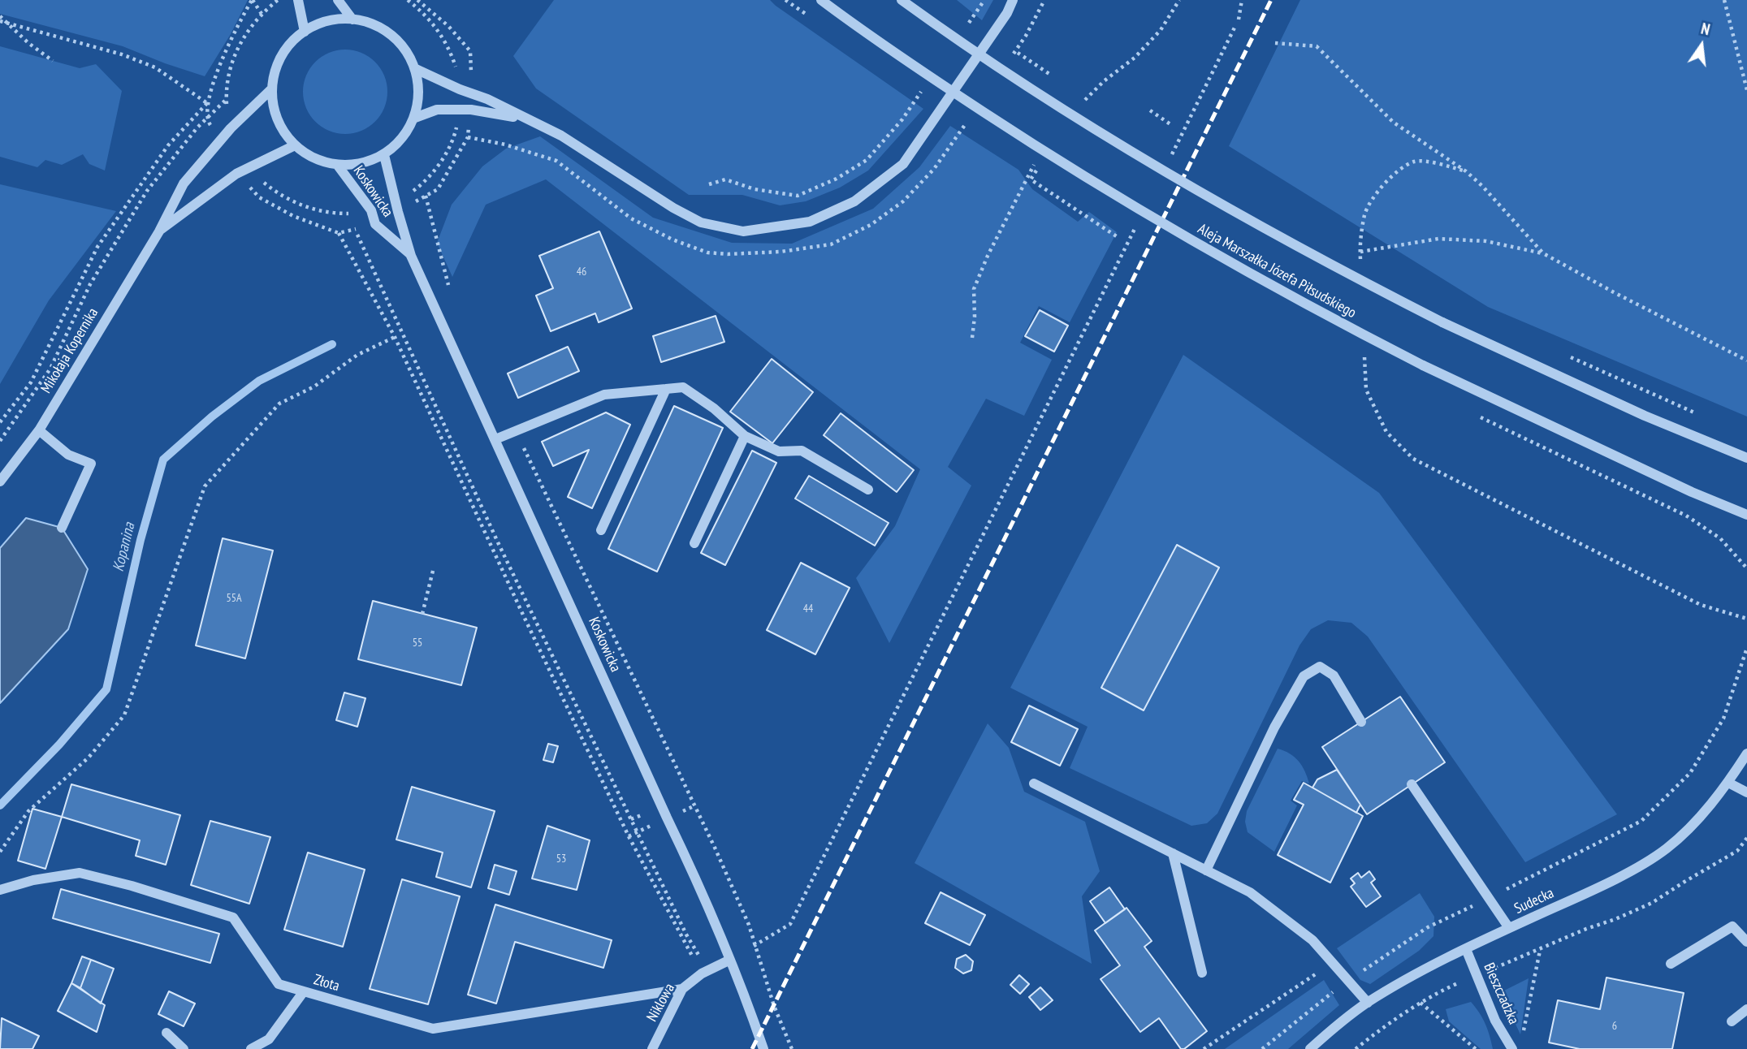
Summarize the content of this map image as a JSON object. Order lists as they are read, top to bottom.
{
  "streets": {
    "street": [
      "Koskowicka",
      "Aleja Marszałka Józefa Piłsudskiego",
      "Mikołaja Kopernika",
      "Sudecka",
      "Złota",
      "Bieszczadzka",
      "Niklowa"
    ]
  },
  "crossings": [
    ["Koskowicka", "Mikołaja Kopernika"],
    ["Koskowicka", "Niklowa"],
    ["Sudecka", "Bieszczadzka"],
    ["Złota", "Niklowa"]
  ],
  "water": ["Kopanina"],
  "house_numbers": [
    "46",
    "55A",
    "44",
    "55",
    "53",
    "6"
  ],
  "north": "top"
}
